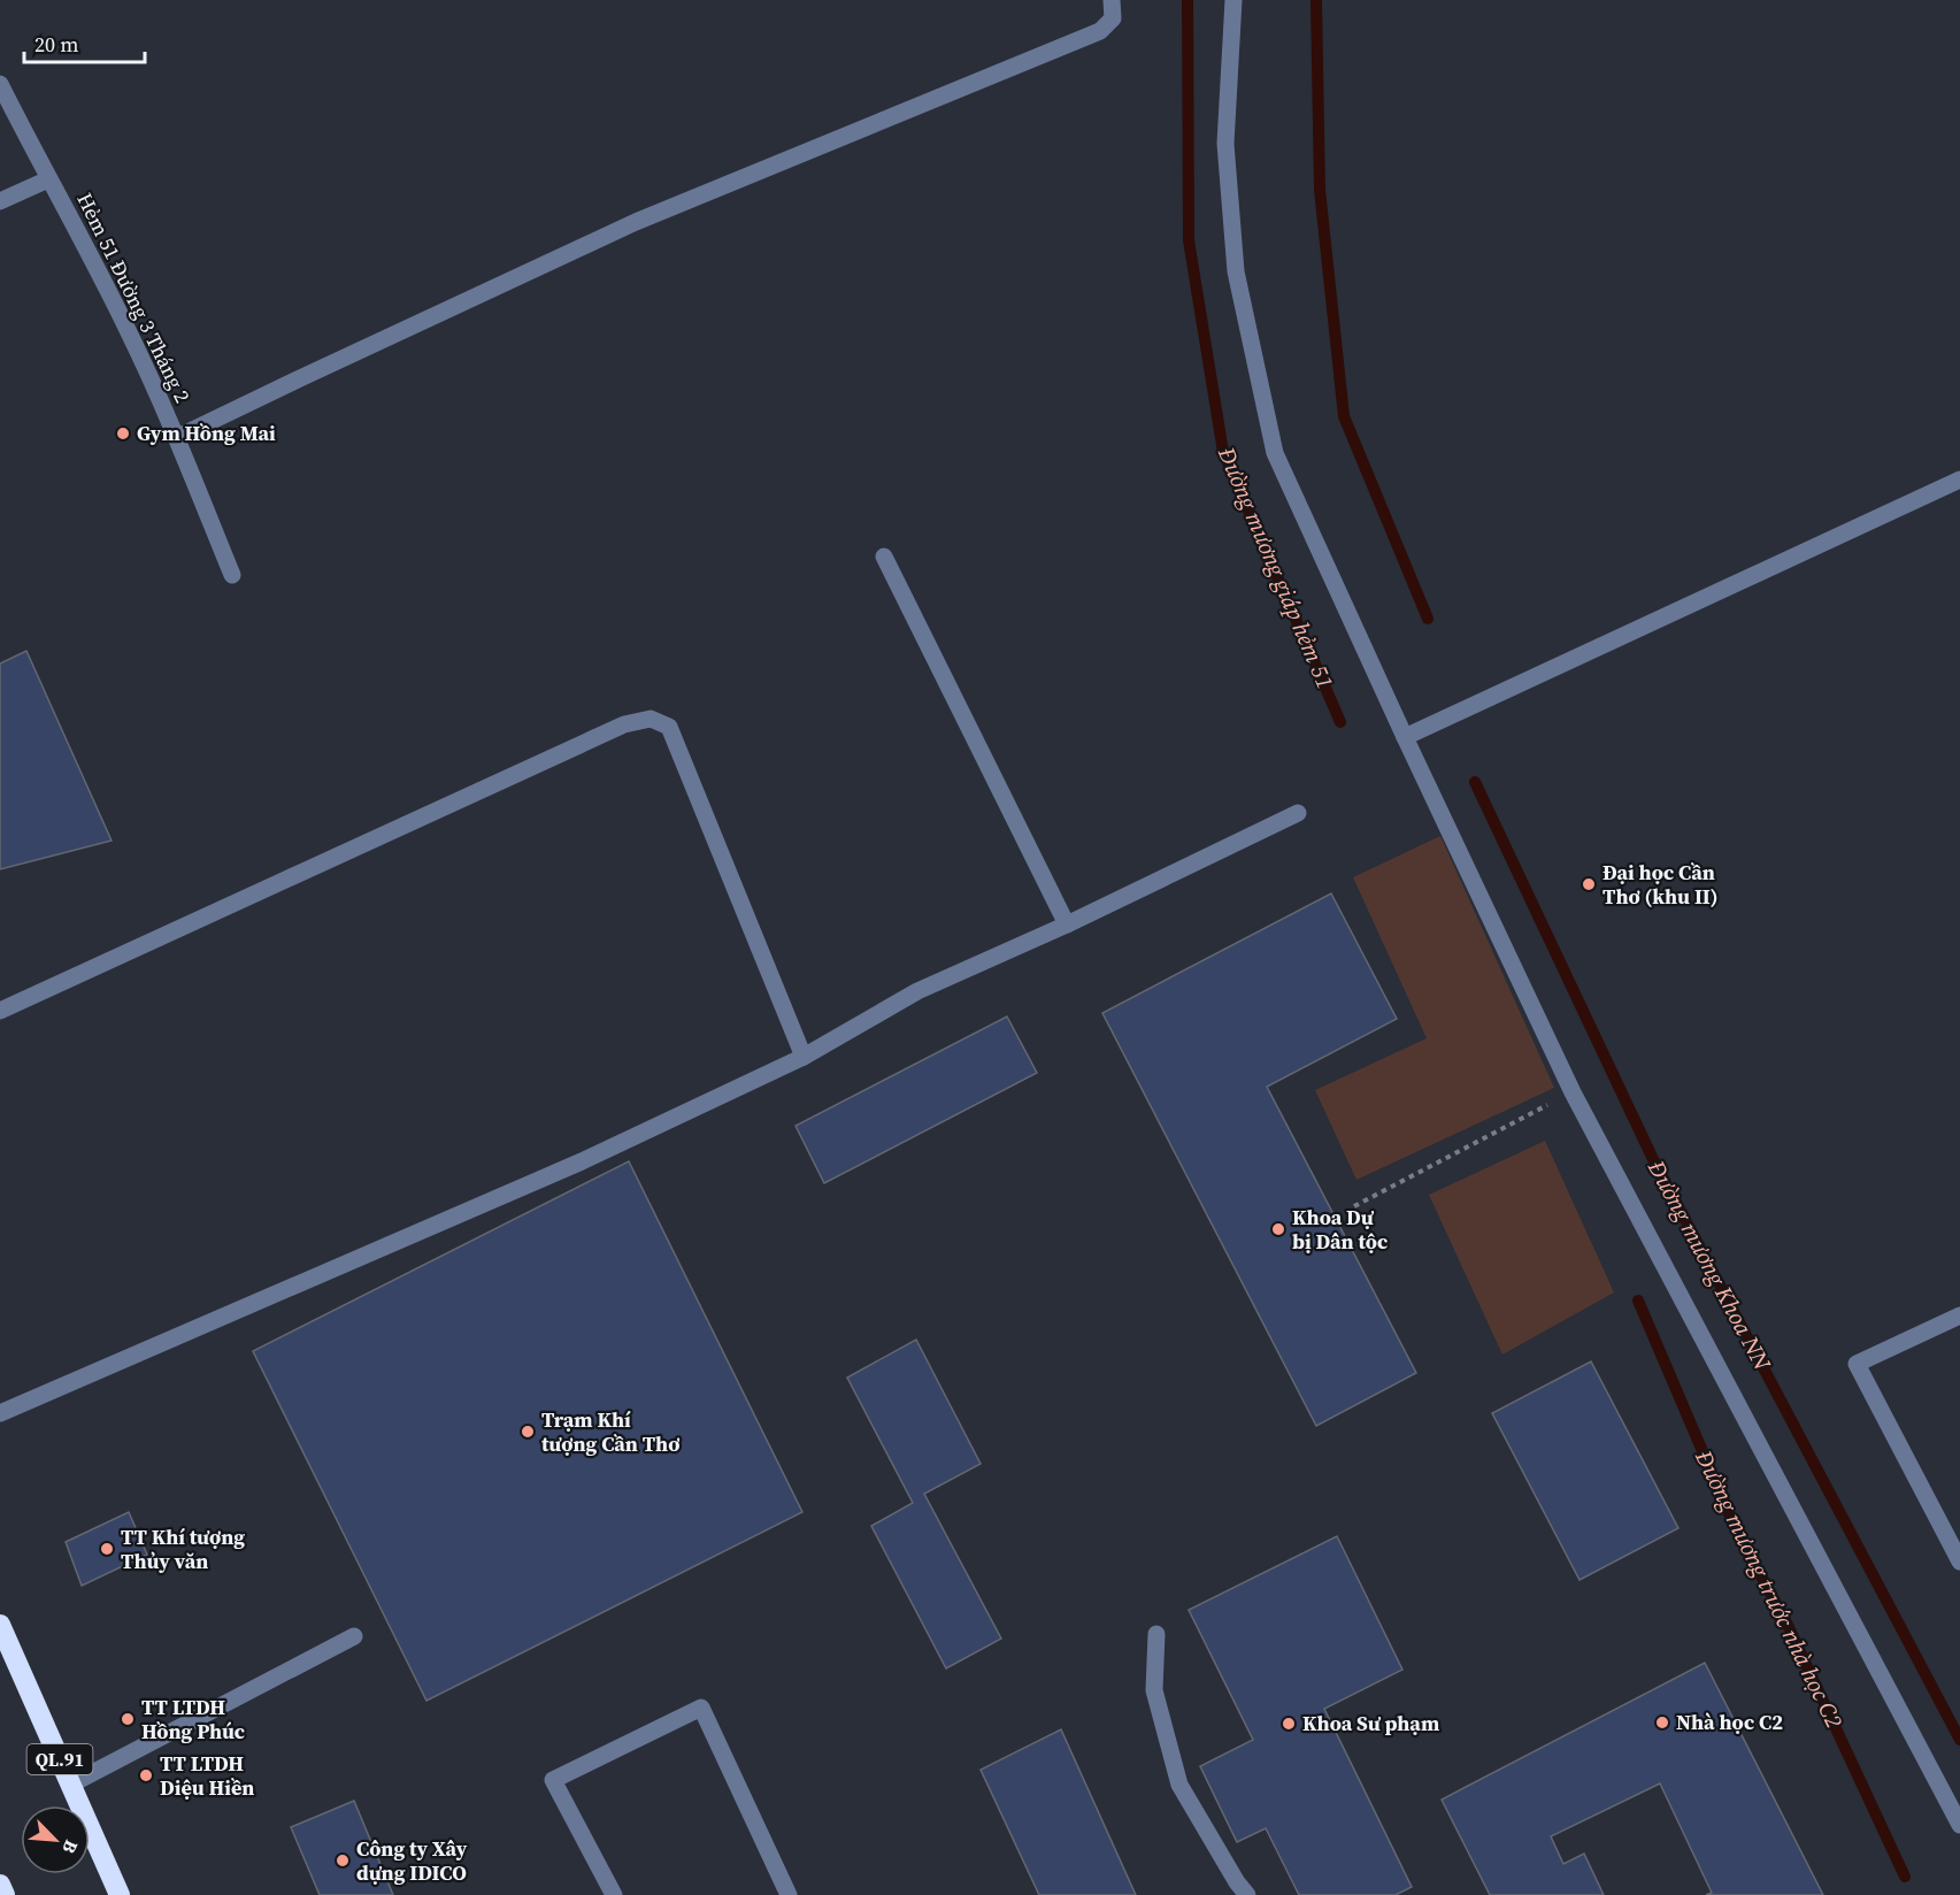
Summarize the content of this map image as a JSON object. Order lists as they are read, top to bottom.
{
  "streets": {
    "highway": ["QL.91"],
    "street": ["Hẻm 51 Đường 3 Tháng 2"]
  },
  "water": ["Đường mương giáp hẻm 51", "Đường mương Khoa NN", "Đường mương trước nhà học C2"],
  "places": [
    "Gym Hồng Mai",
    "Đại học Cần Thơ (khu II)",
    "Khoa Dự bị Dân tộc",
    "Trạm Khí tượng Cần Thơ",
    "TT Khí tượng Thủy văn",
    "TT LTDH Hồng Phúc",
    "Nhà học C2",
    "Khoa Sư phạm",
    "TT LTDH Diệu Hiền",
    "Công ty Xây dựng IDICO"
  ],
  "scale_bar": "20 m",
  "north": "bottom right"
}
